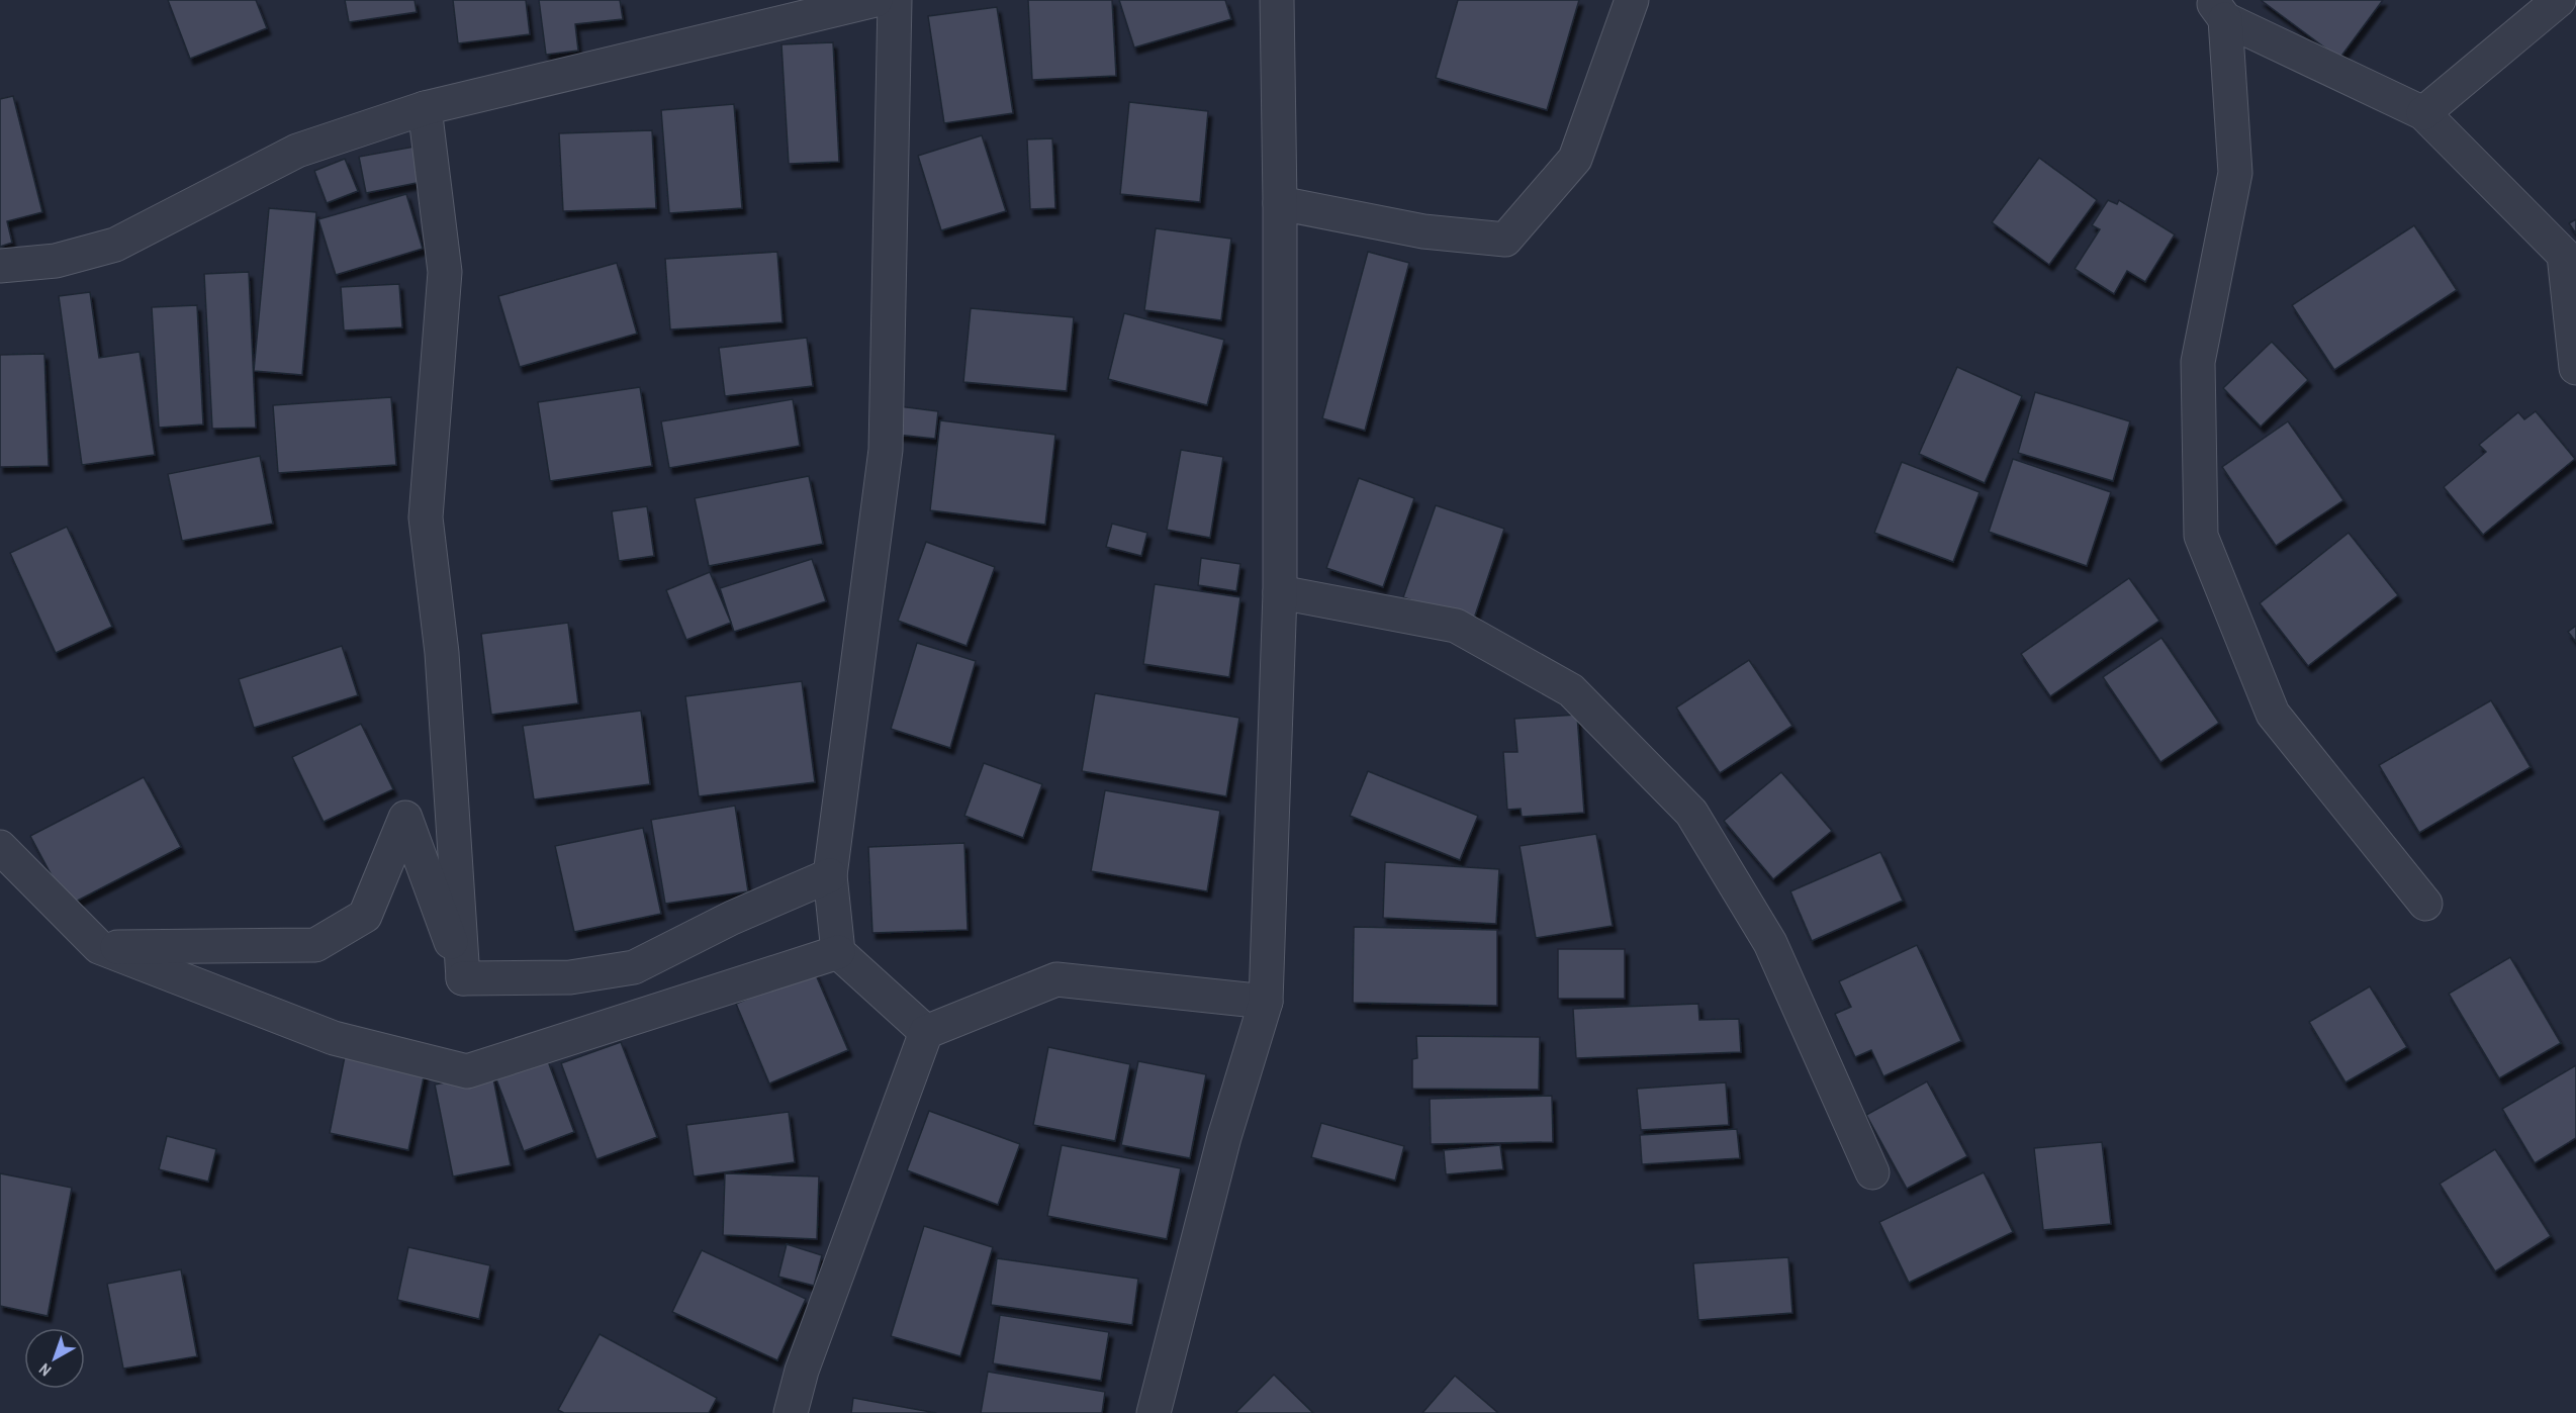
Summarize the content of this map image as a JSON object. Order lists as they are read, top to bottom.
{
  "north": "bottom left"
}
